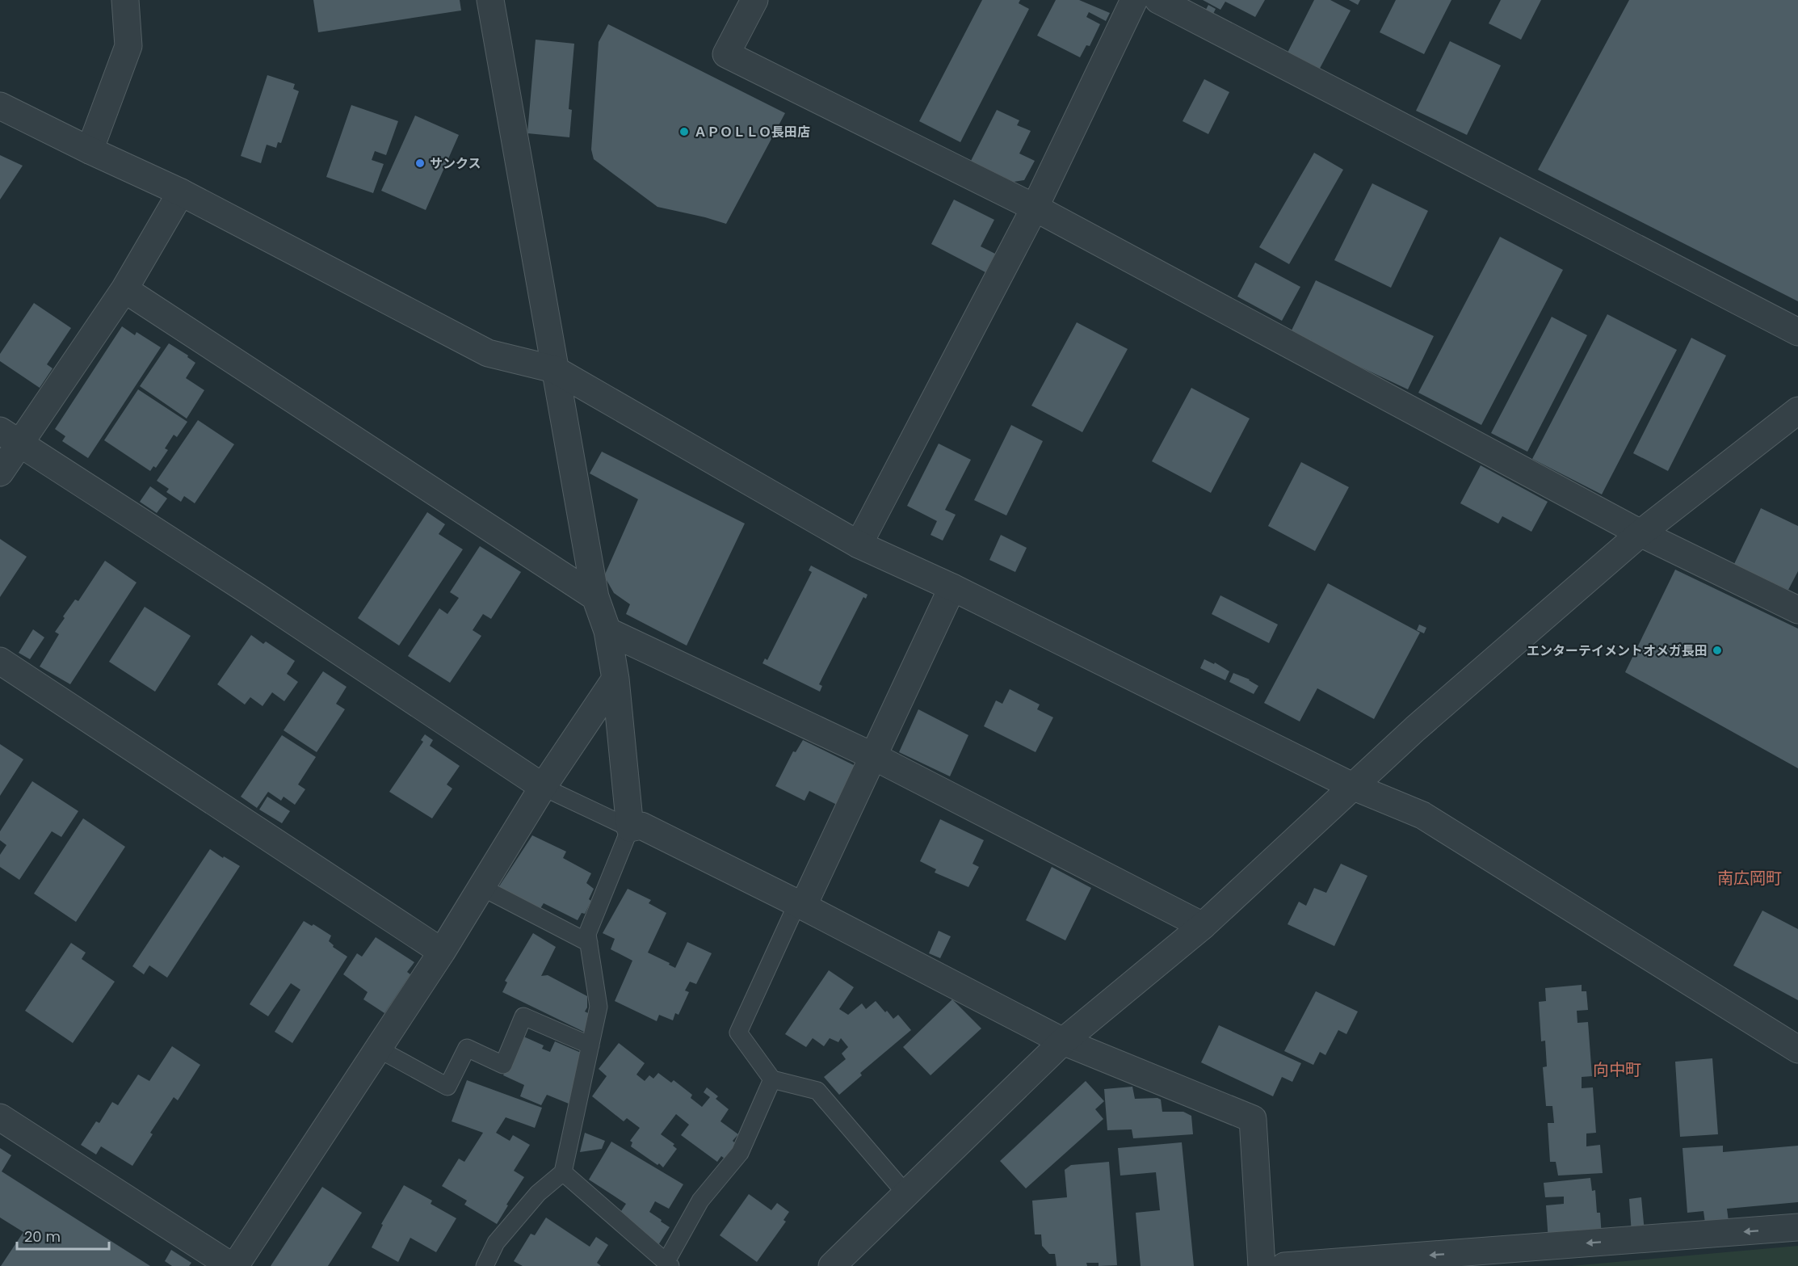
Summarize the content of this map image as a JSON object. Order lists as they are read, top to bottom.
{
  "districts": ["南広岡町", "向中町"],
  "places": ["ＡＰＯＬＬＯ長田店", "サンクス", "エンターテイメントオメガ長田"],
  "scale_bar": "20 m"
}
